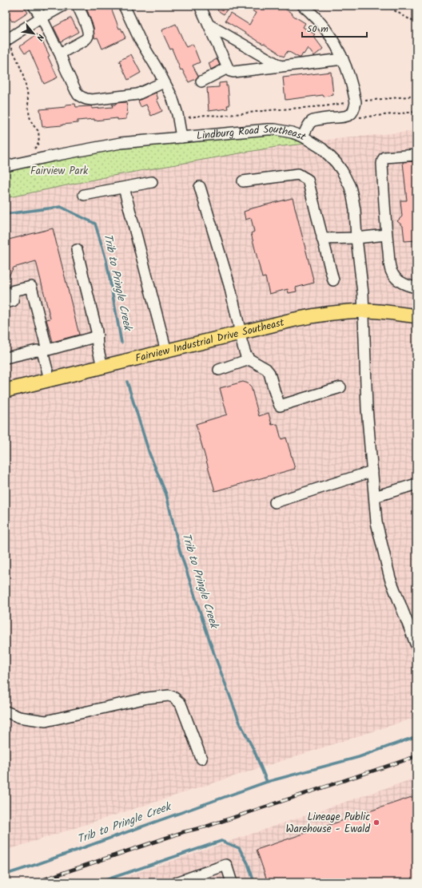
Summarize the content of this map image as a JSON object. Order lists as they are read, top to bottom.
{
  "streets": {
    "main road": ["Fairview Industrial Drive Southeast"],
    "street": ["Lindburg Road Southeast"]
  },
  "crossings": [
    ["Lindburg Road Southeast", "Fairview Industrial Drive Southeast"]
  ],
  "water": ["Trib to Pringle Creek"],
  "parks": ["Fairview Park"],
  "places": ["Lineage Public Warehouse - Ewald"],
  "scale_bar": "50 m",
  "north": "bottom right"
}
